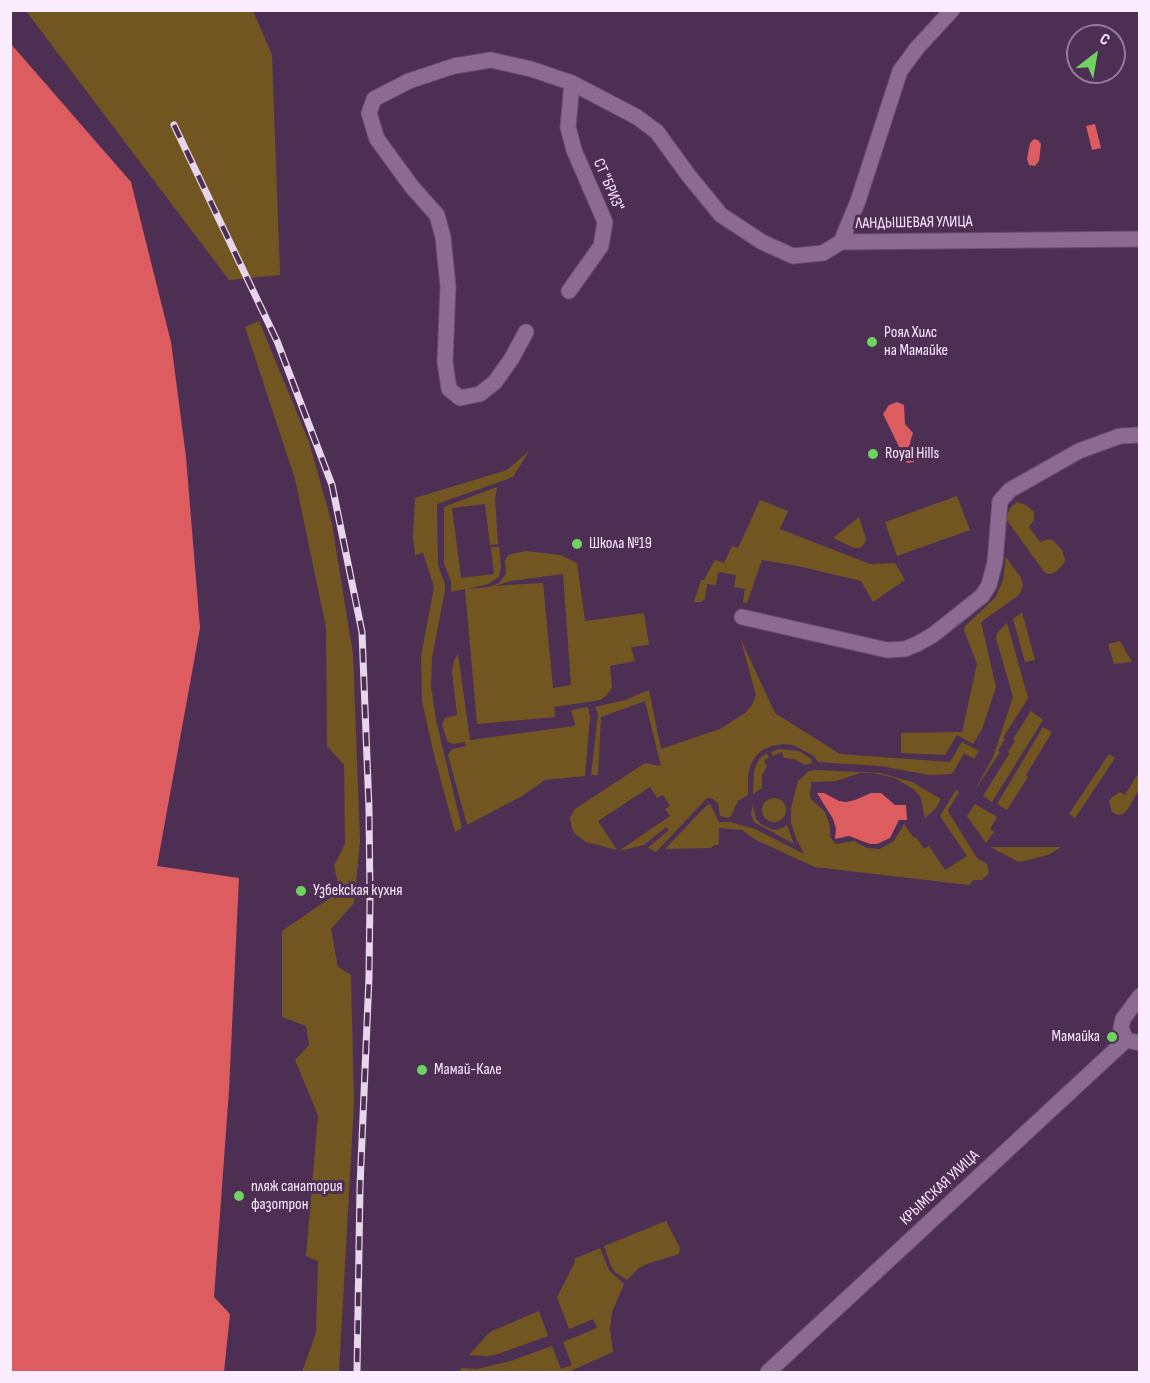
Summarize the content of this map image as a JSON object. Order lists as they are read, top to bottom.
{
  "streets": {
    "street": ["СТ \"БРИЗ\"", "ЛАНДЫШЕВАЯ УЛИЦА", "КРЫМСКАЯ УЛИЦА"]
  },
  "places": [
    "Роял Хилс на Мамайке",
    "Royal Hills",
    "Школа №19",
    "Узбекская кухня",
    "Мамайка",
    "Мамай-Кале",
    "пляж санатория фазотрон"
  ],
  "north": "top right"
}
